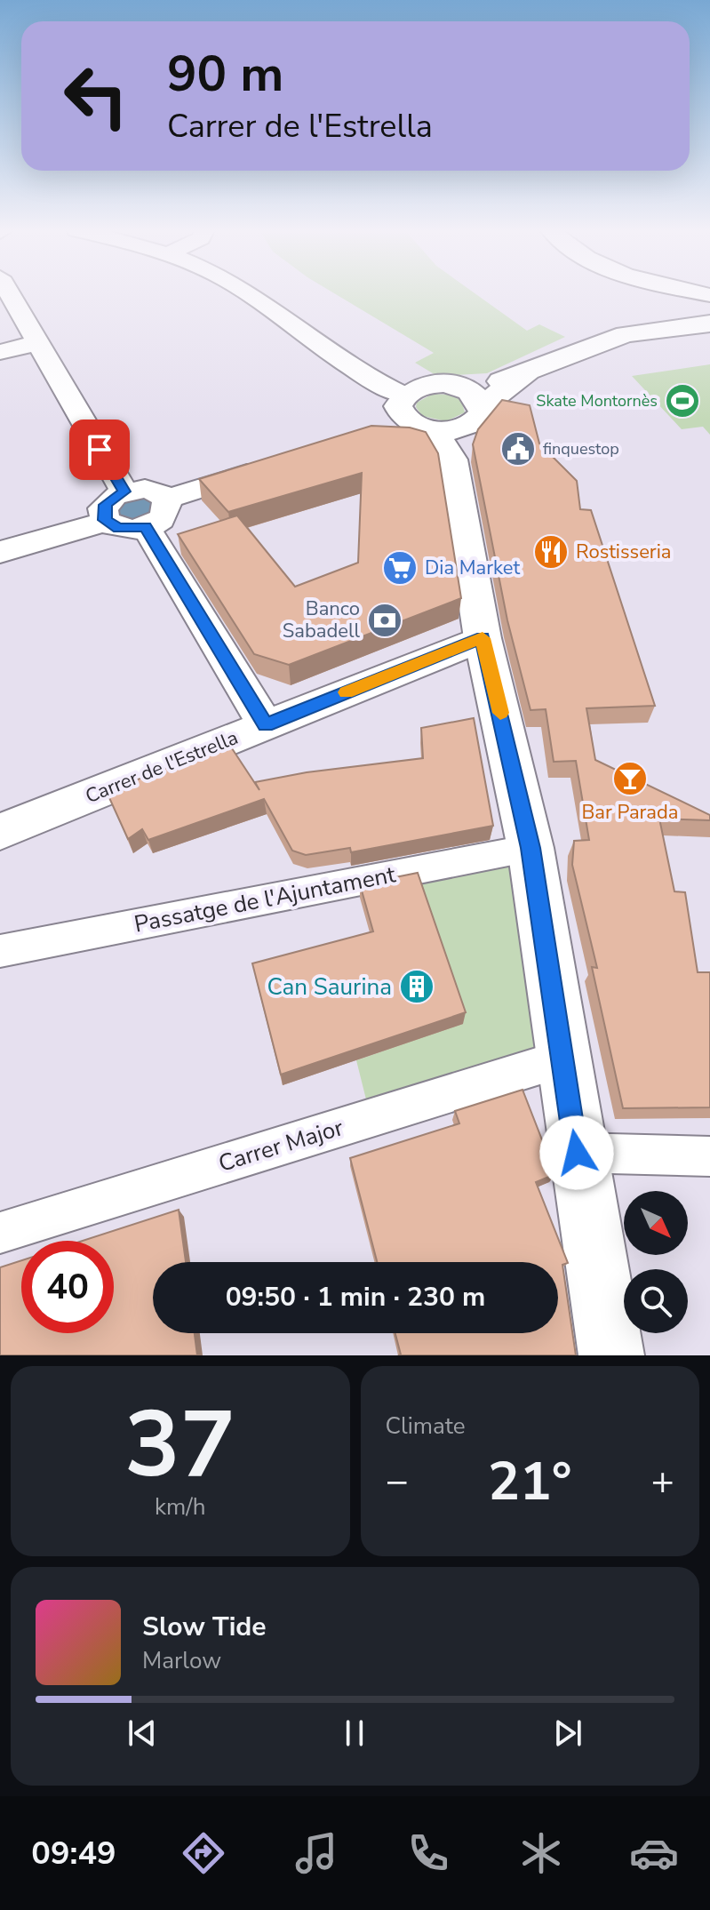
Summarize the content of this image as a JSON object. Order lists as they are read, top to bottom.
{
  "streets": {
    "street": ["Carrer de l'Estrella", "Passatge de l'Ajuntament", "Carrer Major"]
  },
  "places": {
    "sports": ["Skate Montornès"],
    "public building": ["finquestop"],
    "restaurant": ["Rostisseria"],
    "supermarket": ["Dia Market"],
    "bank": ["Banco Sabadell"],
    "bar": ["Bar Parada"],
    "building": ["Can Saurina"]
  },
  "north": "bottom right",
  "page": {
    "turn": ["90 m", "Carrer de l'Estrella"],
    "limit": "40",
    "trip": "09:50 · 1 min · 230 m",
    "tile": [
      ["37", "km/h"],
      "Climate"
    ],
    "heat": ["−", "21°", "+"],
    "song": ["Slow Tide", "Marlow"],
    "tabs": "09:49"
  }
}
